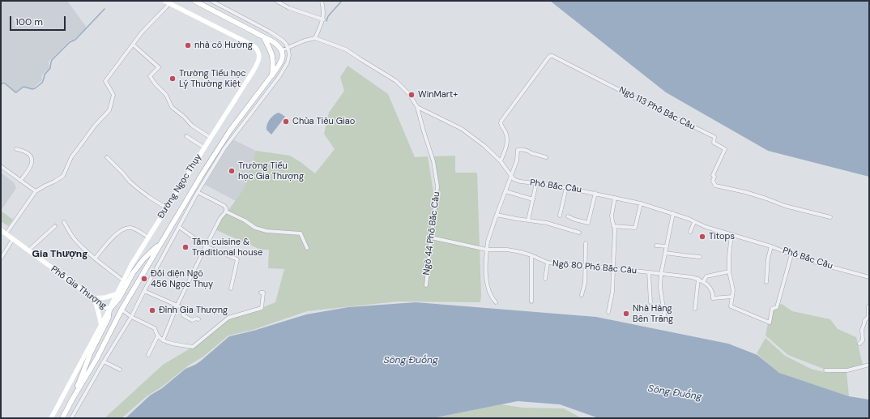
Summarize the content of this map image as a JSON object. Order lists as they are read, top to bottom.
{
  "streets": {
    "main road": ["Đường Ngọc Thụy"],
    "street": [
      "Ngõ 113 Phố Bắc Cầu",
      "Phố Bắc Cầu",
      "Ngõ 44 Phố Bắc Cầu",
      "Ngõ 80 Phố Bắc Cầu",
      "Phố Gia Thượng"
    ]
  },
  "crossings": [
    ["Đường Ngọc Thụy", "Phố Gia Thượng"],
    ["Ngõ 44 Phố Bắc Cầu", "Ngõ 80 Phố Bắc Cầu"]
  ],
  "districts": ["Gia Thượng"],
  "water": ["Sông Đuống"],
  "places": [
    "nhà cô Hường",
    "Trường Tiểu học Lý Thường Kiệt",
    "WinMart+",
    "Chùa Tiêu Giao",
    "Trường Tiểu học Gia Thượng",
    "Titops",
    "Tấm cuisine & Traditional house",
    "Đối diện Ngõ 456 Ngọc Thụy",
    "Đình Gia Thượng",
    "Nhà Hàng Bên Trăng"
  ],
  "scale_bar": "100 m"
}
